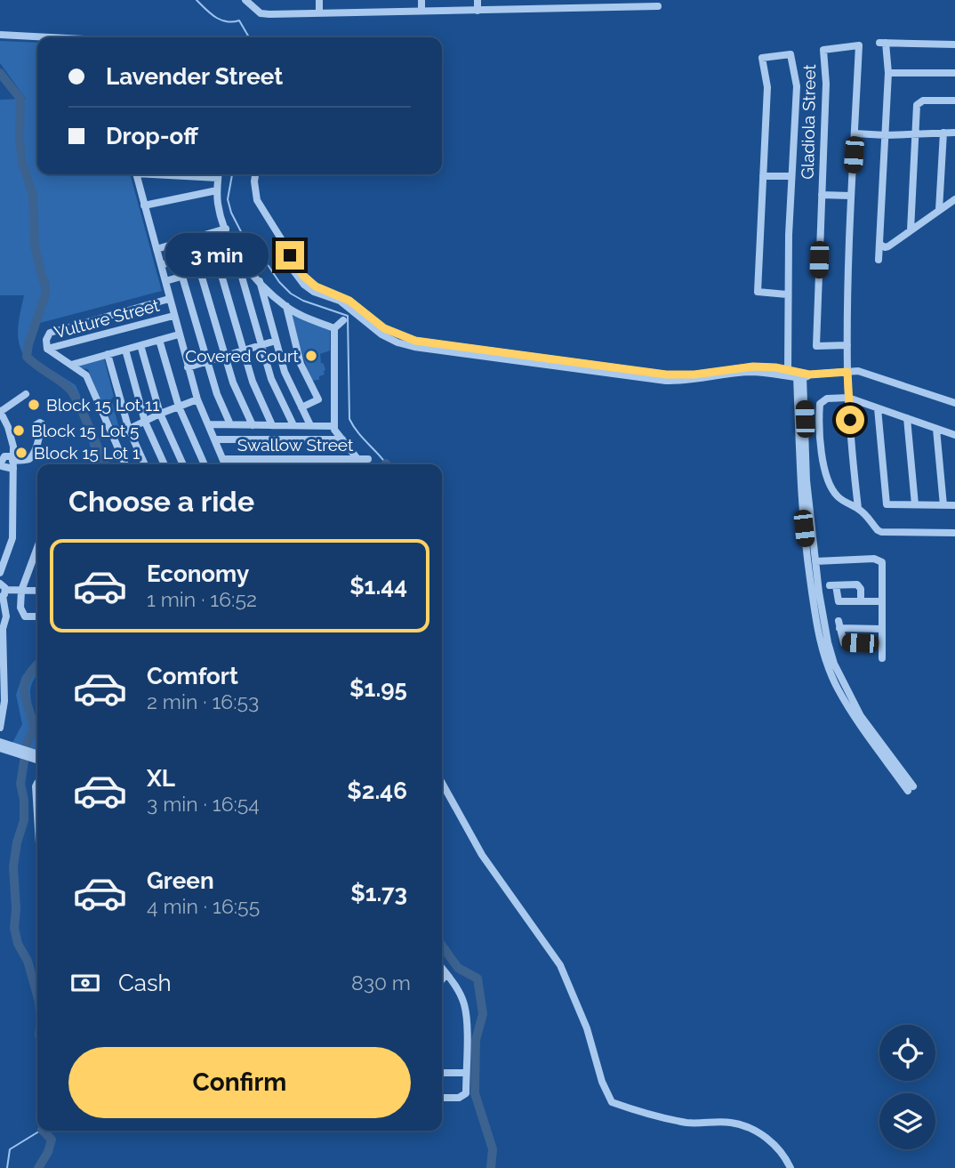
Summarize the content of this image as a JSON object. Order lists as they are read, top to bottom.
{
  "streets": {
    "street": ["Gladiola Street", "Vulture Street", "Swallow Street"]
  },
  "places": [
    "Covered Court",
    "Block 15 Lot 11",
    "Block 15 Lot 5",
    "Block 15 Lot 1"
  ],
  "page": {
    "banner": ["Lavender Street", "Drop-off"],
    "bubble": "3 min",
    "heading": "Choose a ride",
    "list": [
      {
        "name": "Economy",
        "note": "1 min · 16:52",
        "value": "$1.44"
      },
      {
        "name": "Comfort",
        "note": "2 min · 16:53",
        "value": "$1.95"
      },
      {
        "name": "XL",
        "note": "3 min · 16:54",
        "value": "$2.46"
      },
      {
        "name": "Green",
        "note": "4 min · 16:55",
        "value": "$1.73"
      }
    ],
    "pay": ["Cash", "830 m"],
    "buttons": "Confirm"
  }
}
